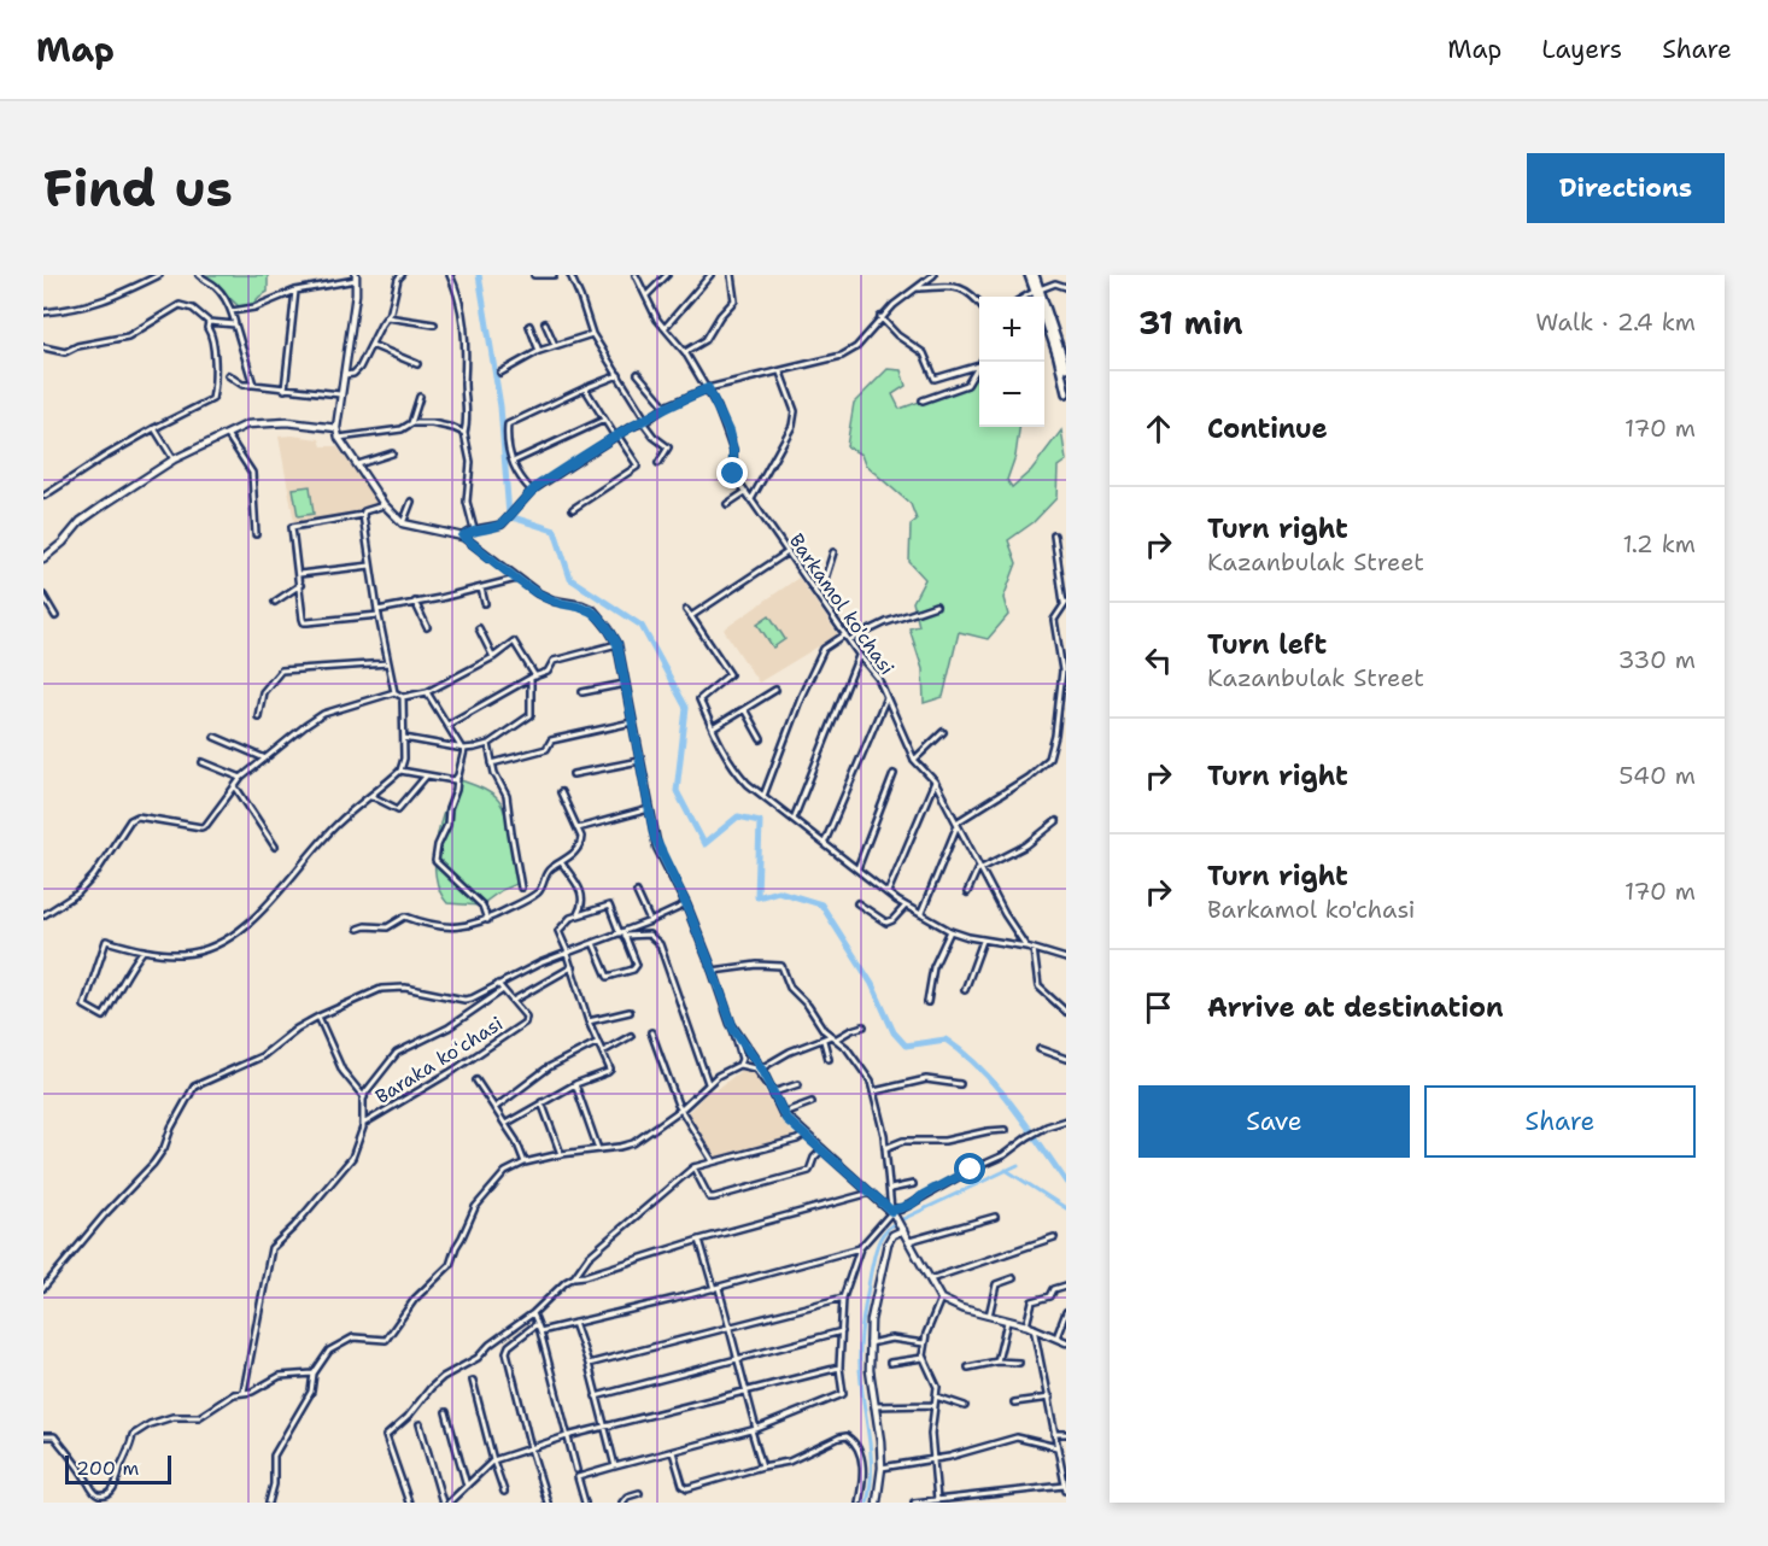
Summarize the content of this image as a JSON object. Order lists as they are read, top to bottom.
{
  "streets": {
    "street": ["Barkamol ko'chasi", "Baraka koʻchasi"]
  },
  "scale_bar": "200 m",
  "page": {
    "header": "Map",
    "nav": ["Map", "Layers", "Share"],
    "buttons": [
      "Directions",
      ["Save", "Share"]
    ],
    "title": "Find us",
    "heading": ["31 min", "Walk · 2.4 km"],
    "map_buttons": ["+", "−"],
    "list": [
      ["Continue", "170 m"],
      ["Turn right", "Kazanbulak Street", "1.2 km"],
      ["Turn left", "Kazanbulak Street", "330 m"],
      ["Turn right", "540 m"],
      ["Turn right", "Barkamol ko'chasi", "170 m"],
      "Arrive at destination"
    ],
    "scale": "200 m"
  }
}
